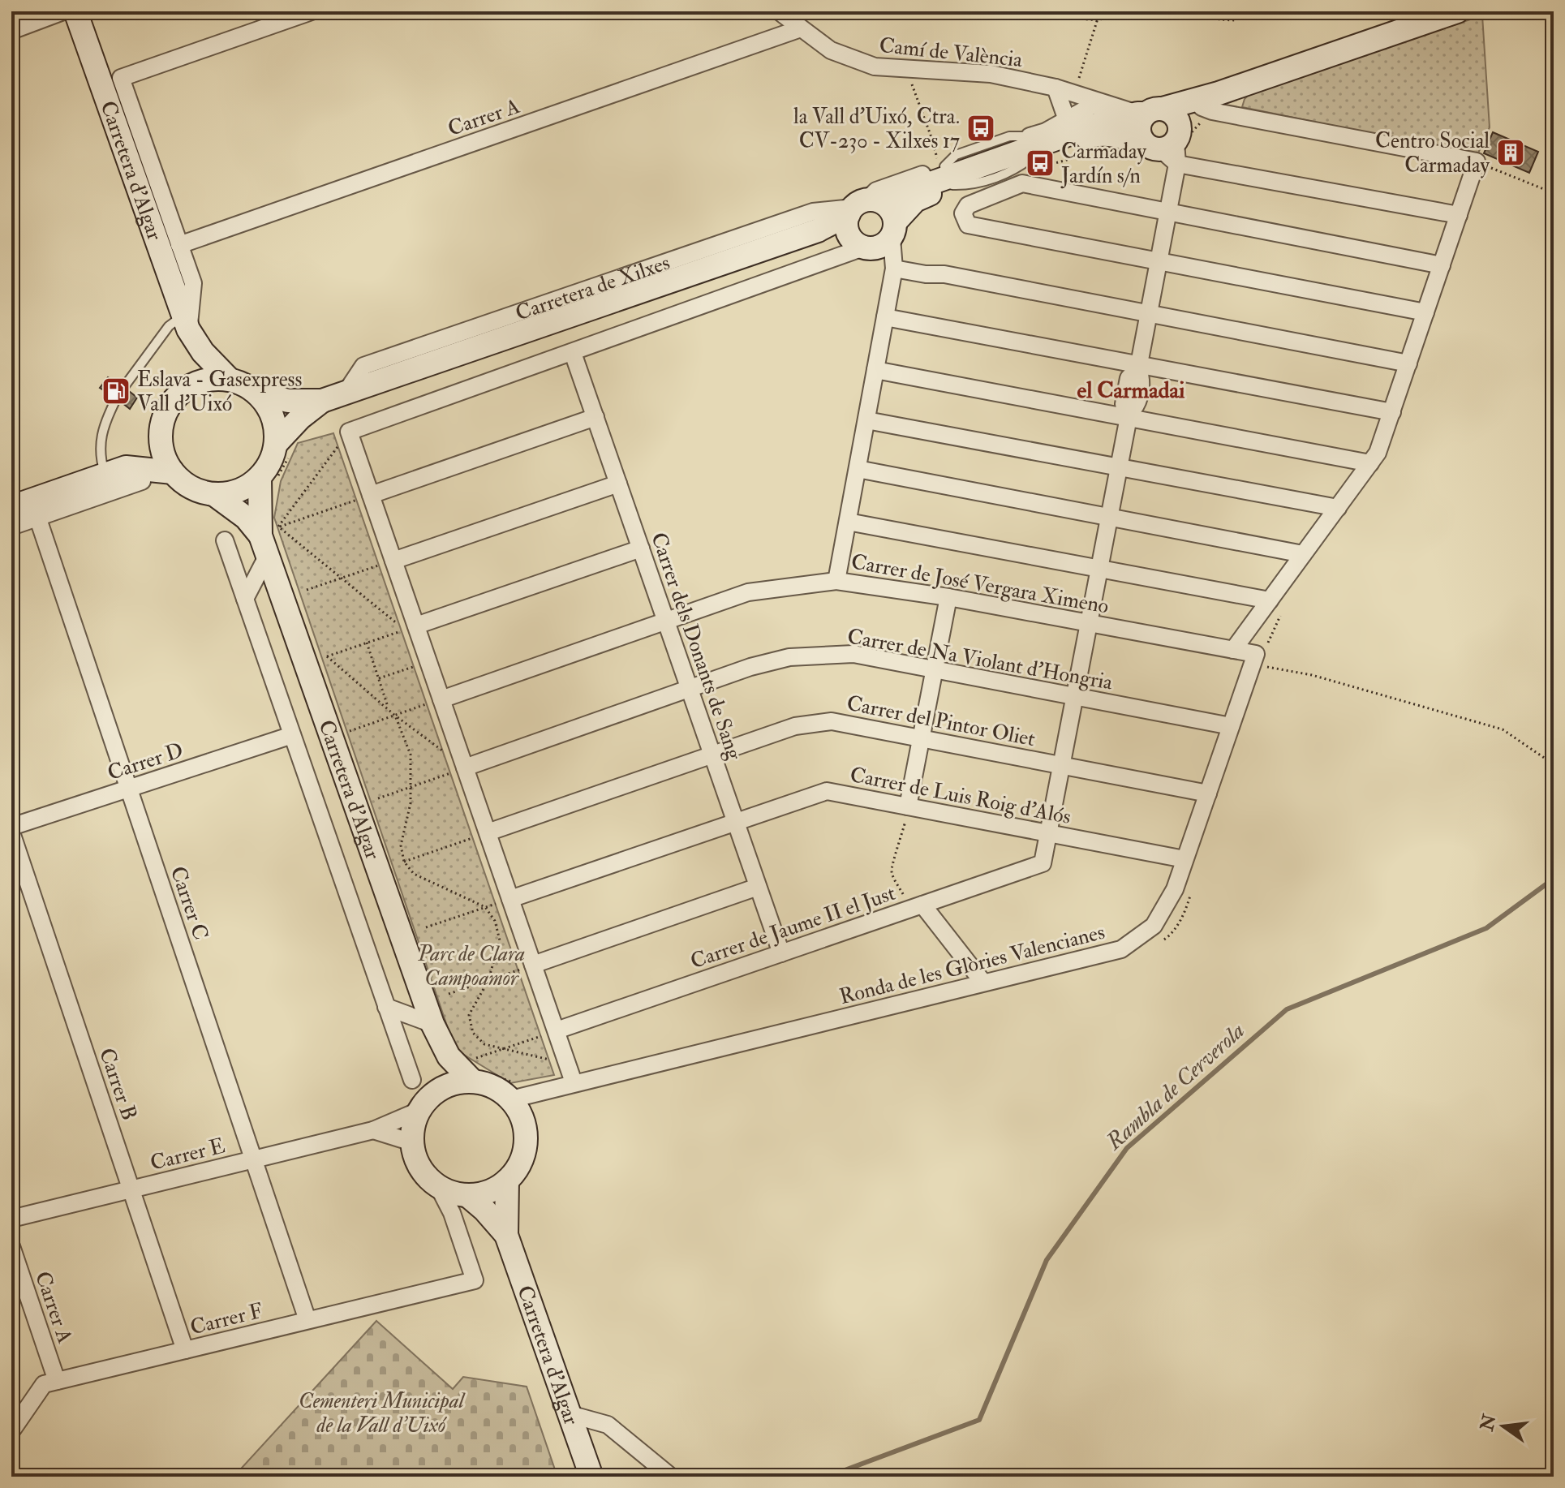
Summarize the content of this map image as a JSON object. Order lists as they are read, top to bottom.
{
  "streets": {
    "main road": ["Carretera d'Algar", "Carretera de Xilxes"],
    "street": [
      "Camí de València",
      "Carrer A",
      "Carrer de José Vergara Ximeno",
      "Carrer dels Donants de Sang",
      "Carrer de Na Violant d'Hongria",
      "Carrer del Pintor Oliet",
      "Carrer D",
      "Carrer de Luis Roig d'Alós",
      "Carrer C",
      "Carrer de Jaume II el Just",
      "Ronda de les Glòries Valencianes",
      "Carrer B",
      "Carrer E",
      "Carrer F"
    ]
  },
  "crossings": [
    ["Camí de València", "Carrer A"],
    ["Camí de València", "Carretera de Xilxes"],
    ["Carrer A", "Carretera d'Algar"],
    ["Carrer A", "Carrer F"],
    ["Carretera d'Algar", "Carretera de Xilxes"],
    ["Carretera d'Algar", "Carrer D"],
    ["Carretera d'Algar", "Ronda de les Glòries Valencianes"],
    ["Carretera d'Algar", "Carrer E"],
    ["Carretera d'Algar", "Carrer F"],
    ["Carretera de Xilxes", "Carrer dels Donants de Sang"],
    ["Carrer de José Vergara Ximeno", "Carrer dels Donants de Sang"],
    ["Carrer de José Vergara Ximeno", "Ronda de les Glòries Valencianes"],
    ["Carrer dels Donants de Sang", "Carrer de Na Violant d'Hongria"],
    ["Carrer dels Donants de Sang", "Carrer del Pintor Oliet"],
    ["Carrer dels Donants de Sang", "Carrer de Luis Roig d'Alós"],
    ["Carrer dels Donants de Sang", "Carrer de Jaume II el Just"],
    ["Carrer de Na Violant d'Hongria", "Ronda de les Glòries Valencianes"],
    ["Carrer del Pintor Oliet", "Ronda de les Glòries Valencianes"],
    ["Carrer D", "Carrer C"],
    ["Carrer de Luis Roig d'Alós", "Carrer de Jaume II el Just"],
    ["Carrer de Luis Roig d'Alós", "Ronda de les Glòries Valencianes"],
    ["Carrer C", "Carrer E"],
    ["Carrer C", "Carrer F"],
    ["Ronda de les Glòries Valencianes", "Carrer E"],
    ["Ronda de les Glòries Valencianes", "Carrer F"],
    ["Carrer B", "Carrer E"],
    ["Carrer B", "Carrer F"],
    ["Carrer E", "Carrer F"]
  ],
  "districts": ["el Carmadai"],
  "water": ["Rambla de Cerverola"],
  "parks": ["Parc de Clara Campoamor", "Cementeri Municipal de la Vall d'Uixó"],
  "places": {
    "bus stop": ["la Vall d'Uixó, Ctra. CV-230 - Xilxes 17", "Carmaday Jardín s/n"],
    "building": ["Centro Social Carmaday"],
    "fuel station": ["Eslava - Gasexpress Vall d'Uixó"]
  },
  "north": "left"
}
